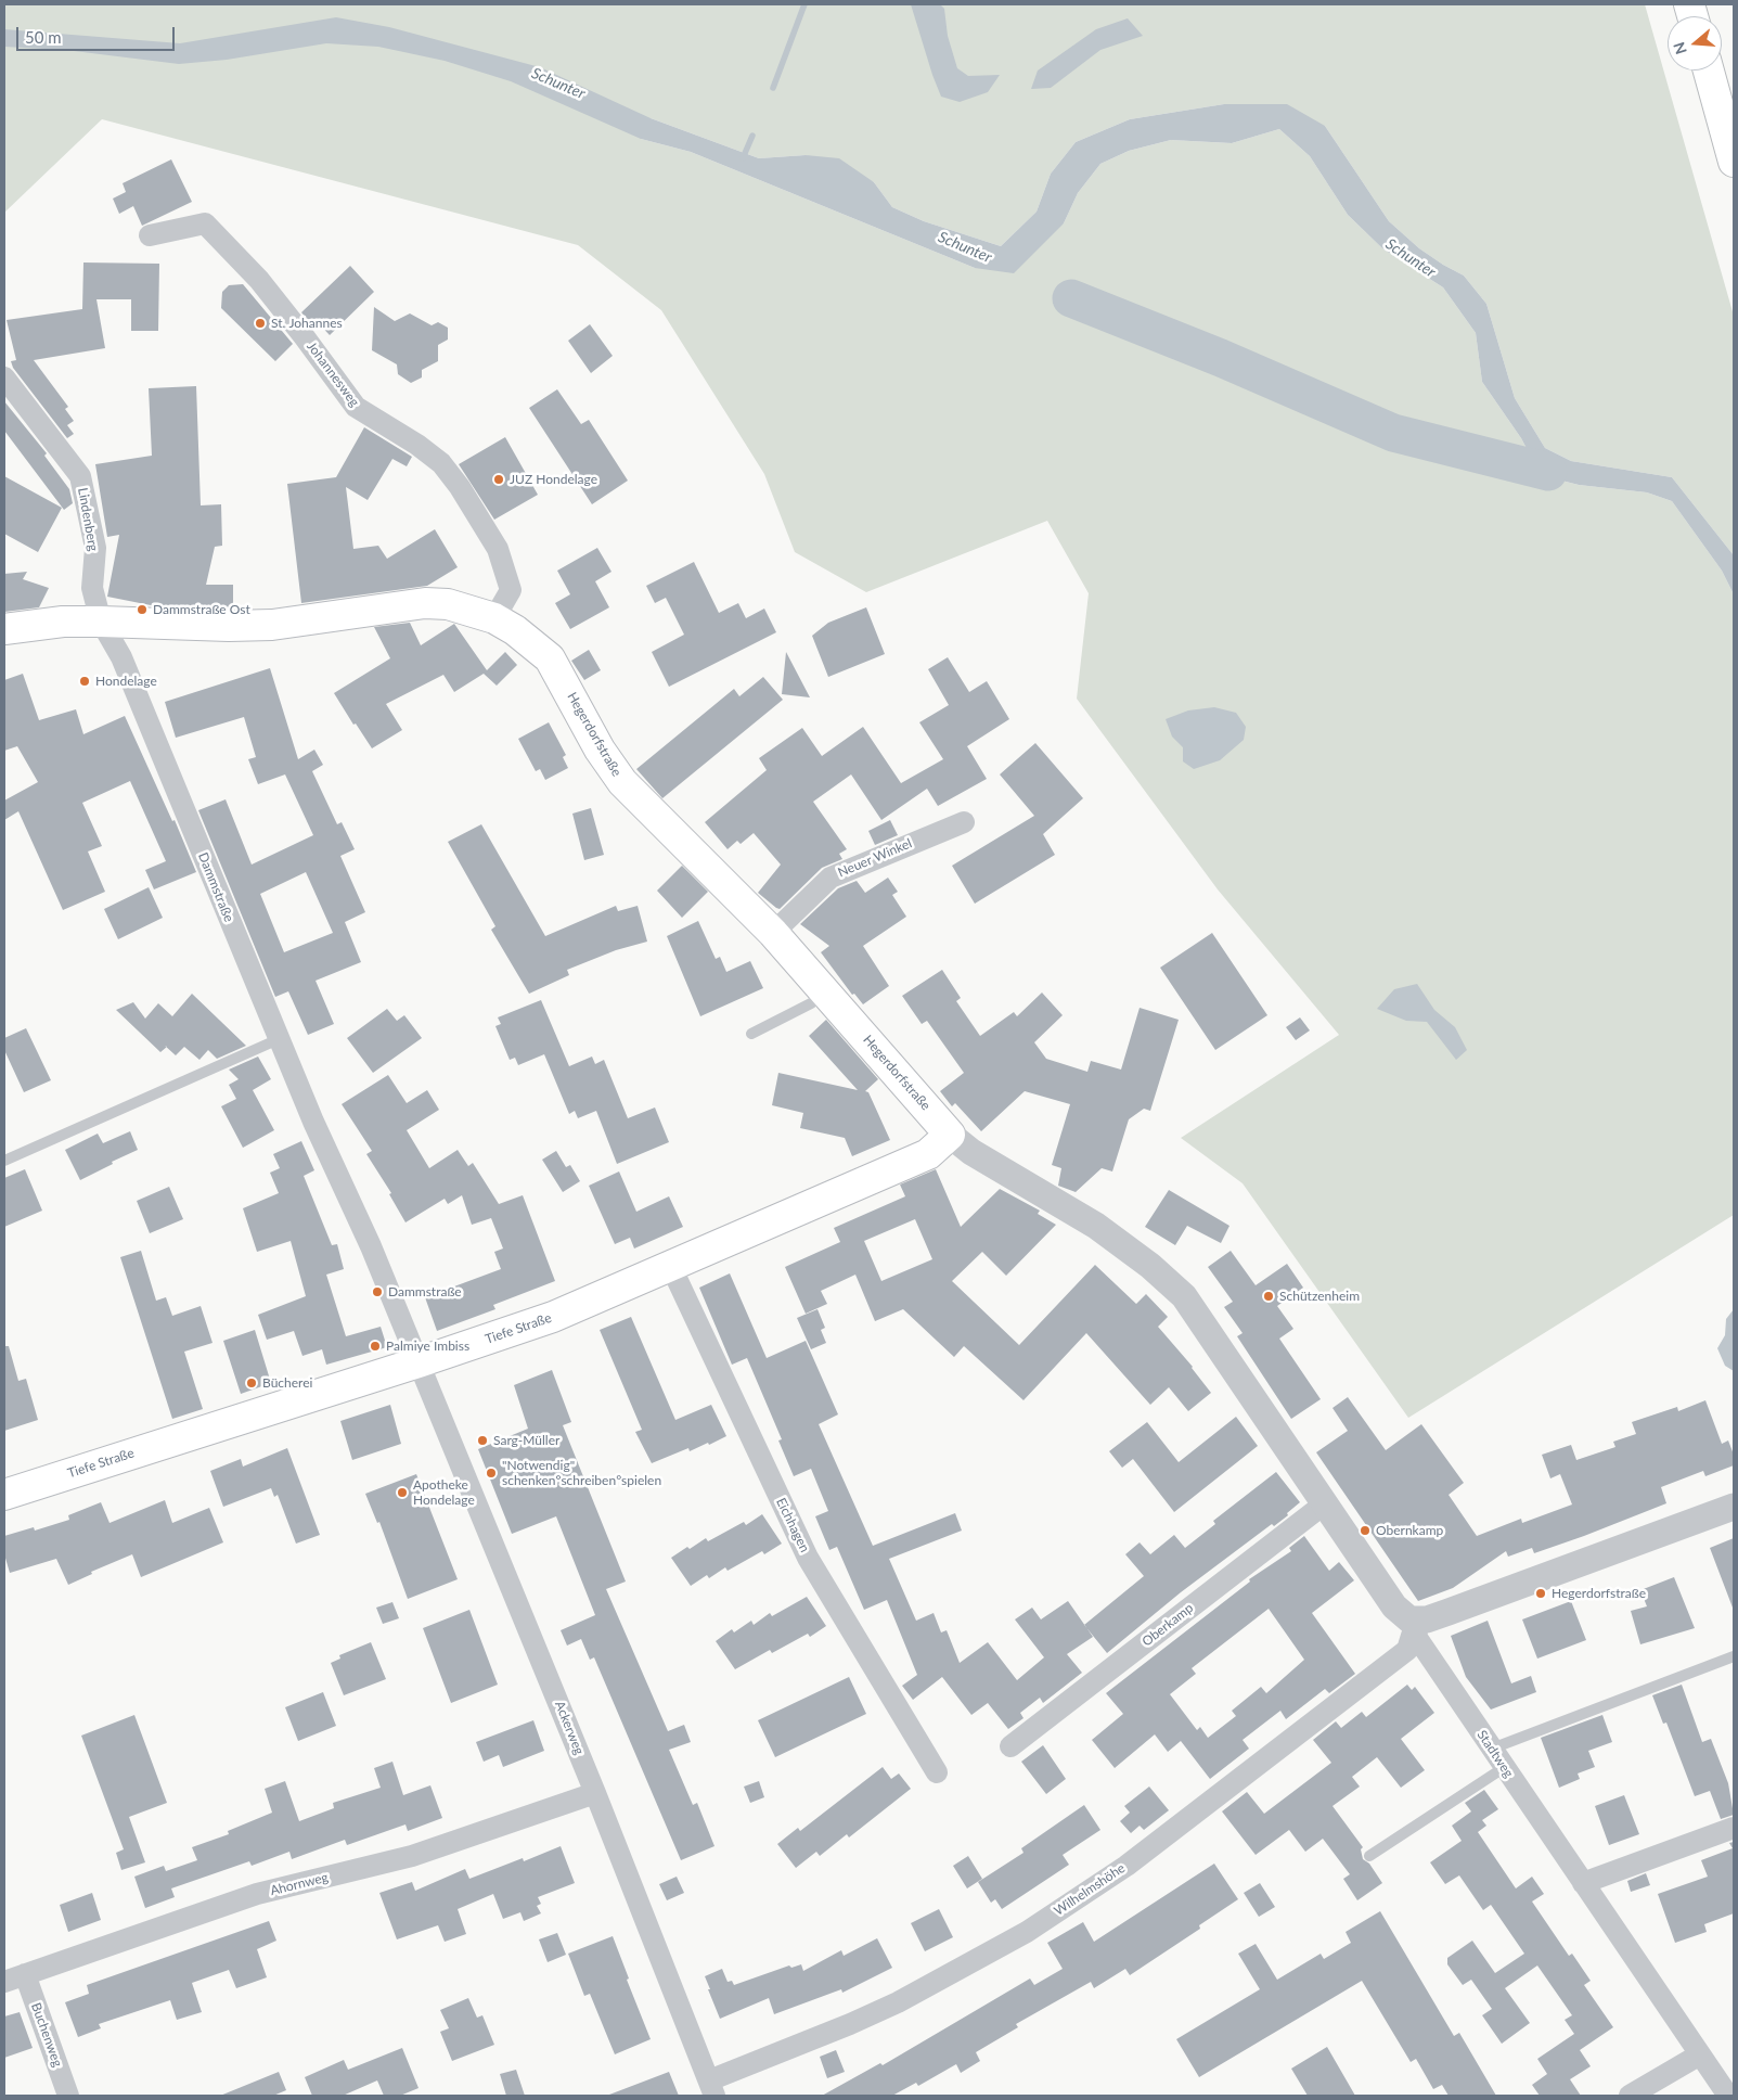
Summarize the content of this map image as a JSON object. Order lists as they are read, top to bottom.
{
  "streets": {
    "main road": ["Hegerdorfstraße", "Tiefe Straße"],
    "street": [
      "Johannesweg",
      "Lindenberg",
      "Neuer Winkel",
      "Dammstraße",
      "Eichhagen",
      "Oberkamp",
      "Ackerweg",
      "Stadtweg",
      "Ahornweg",
      "Wilhelmshöhe",
      "Buchenweg"
    ]
  },
  "crossings": [
    ["Johannesweg", "Hegerdorfstraße"],
    ["Lindenberg", "Hegerdorfstraße"],
    ["Lindenberg", "Dammstraße"],
    ["Hegerdorfstraße", "Neuer Winkel"],
    ["Hegerdorfstraße", "Dammstraße"],
    ["Hegerdorfstraße", "Tiefe Straße"],
    ["Hegerdorfstraße", "Oberkamp"],
    ["Hegerdorfstraße", "Stadtweg"],
    ["Hegerdorfstraße", "Wilhelmshöhe"],
    ["Dammstraße", "Tiefe Straße"],
    ["Dammstraße", "Ackerweg"],
    ["Tiefe Straße", "Eichhagen"],
    ["Tiefe Straße", "Ackerweg"],
    ["Ackerweg", "Ahornweg"],
    ["Ackerweg", "Wilhelmshöhe"],
    ["Stadtweg", "Wilhelmshöhe"],
    ["Ahornweg", "Buchenweg"]
  ],
  "water": ["Schunter"],
  "places": [
    "St. Johannes",
    "JUZ Hondelage",
    "Dammstraße Ost",
    "Hondelage",
    "Dammstraße",
    "Schützenheim",
    "Palmiye Imbiss",
    "Bücherei",
    "Sarg-Müller",
    "\"Notwendig\" schenken°schreiben°spielen",
    "Apotheke Hondelage",
    "Obernkamp",
    "Hegerdorfstraße"
  ],
  "scale_bar": "50 m",
  "north": "left"
}
